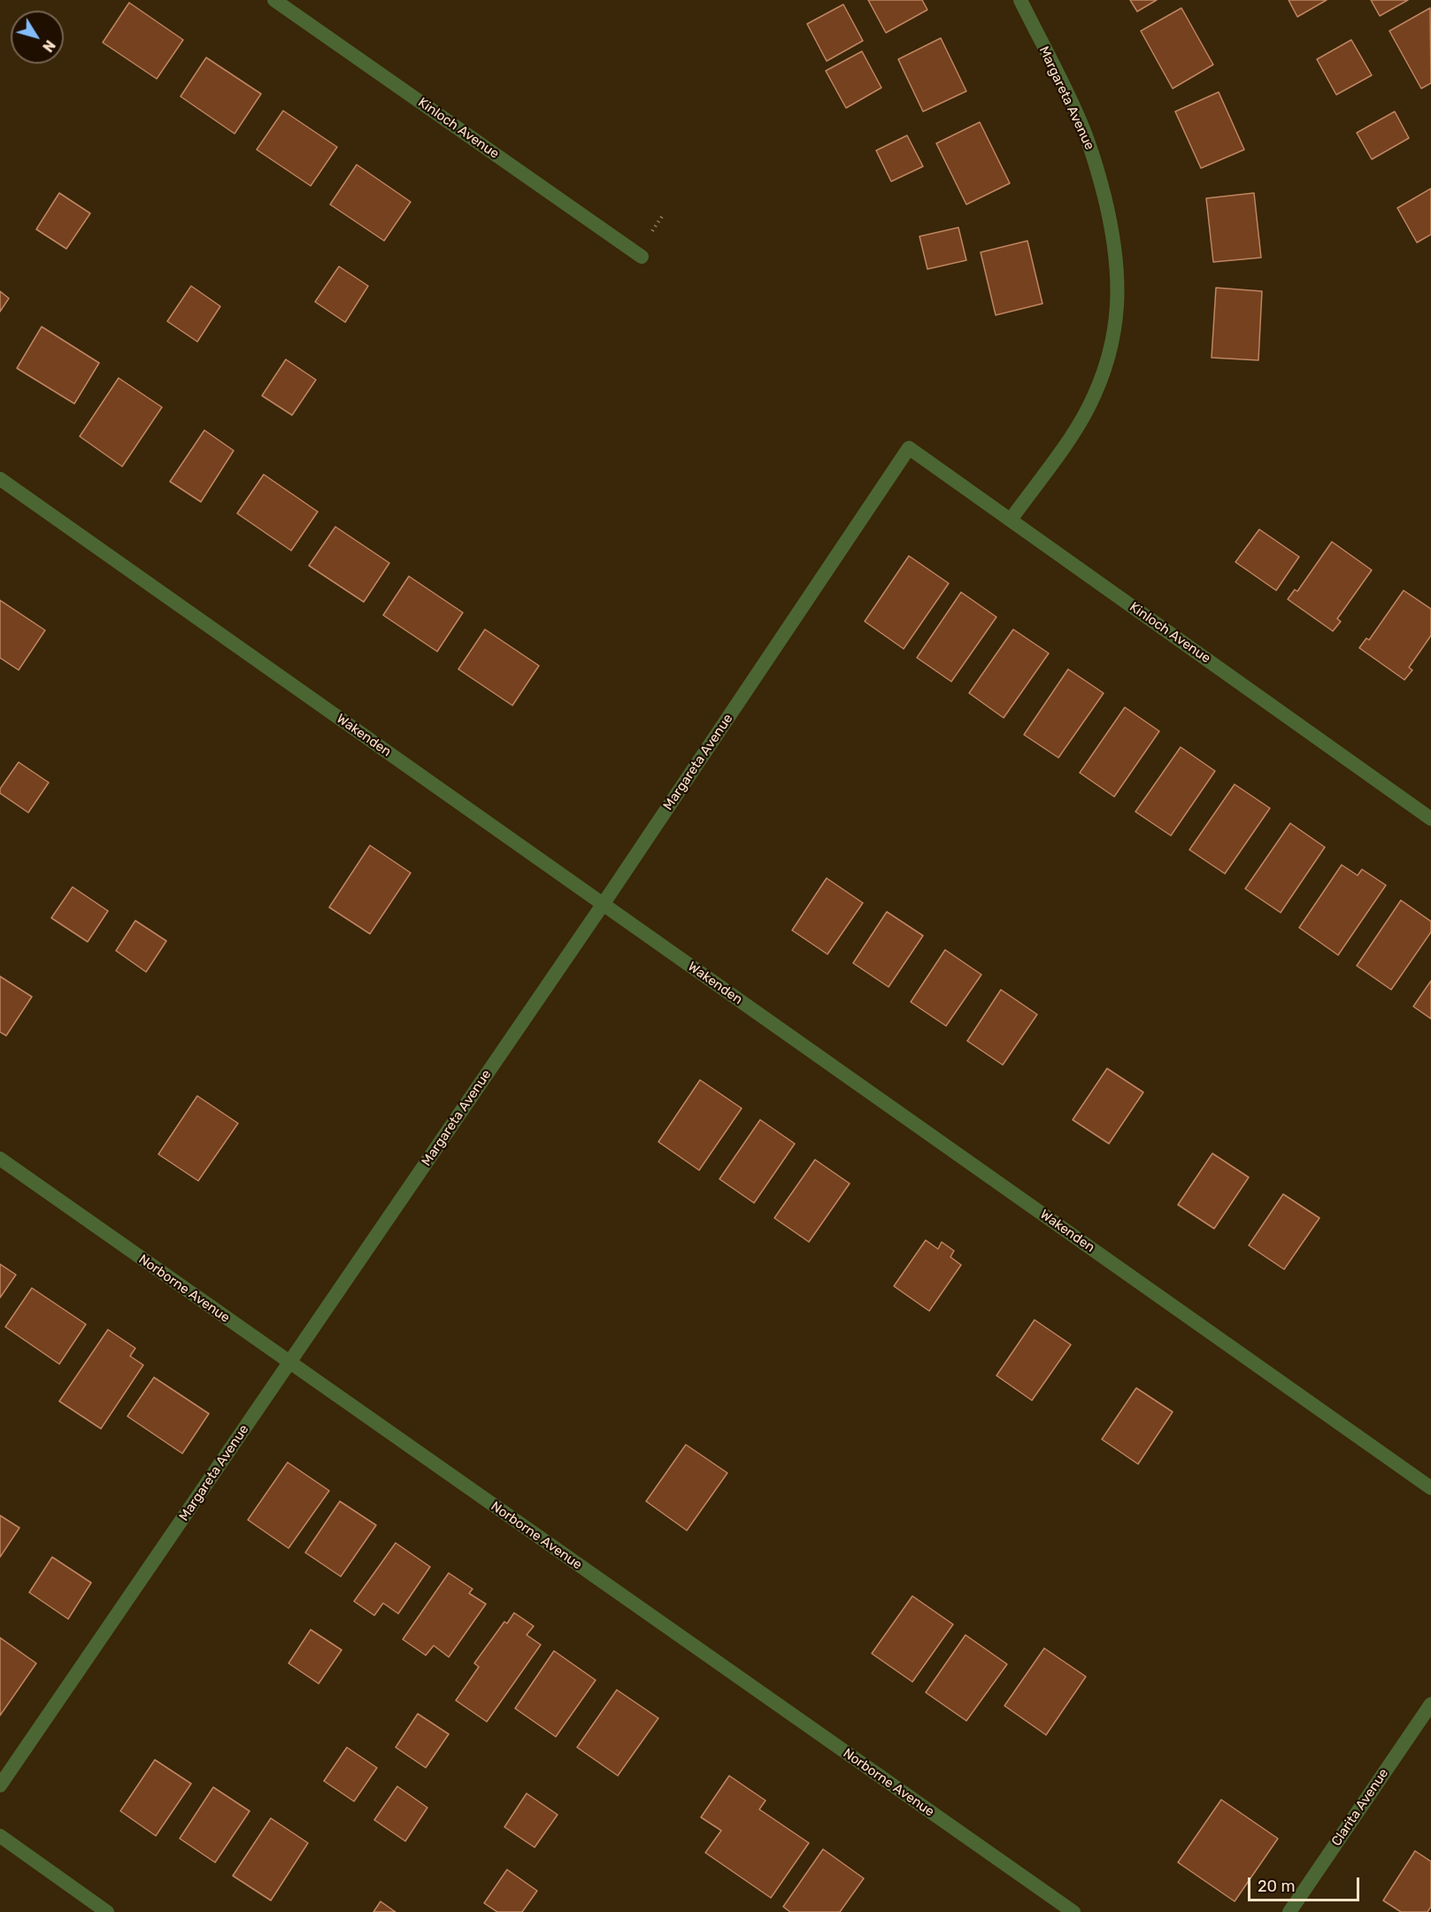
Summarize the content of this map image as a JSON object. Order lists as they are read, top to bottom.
{
  "streets": {
    "street": [
      "Margareta Avenue",
      "Kinloch Avenue",
      "Wakenden",
      "Norborne Avenue",
      "Clarita Avenue"
    ]
  },
  "crossings": [
    ["Margareta Avenue", "Kinloch Avenue"],
    ["Margareta Avenue", "Wakenden"],
    ["Margareta Avenue", "Norborne Avenue"]
  ],
  "scale_bar": "20 m",
  "north": "bottom right"
}
